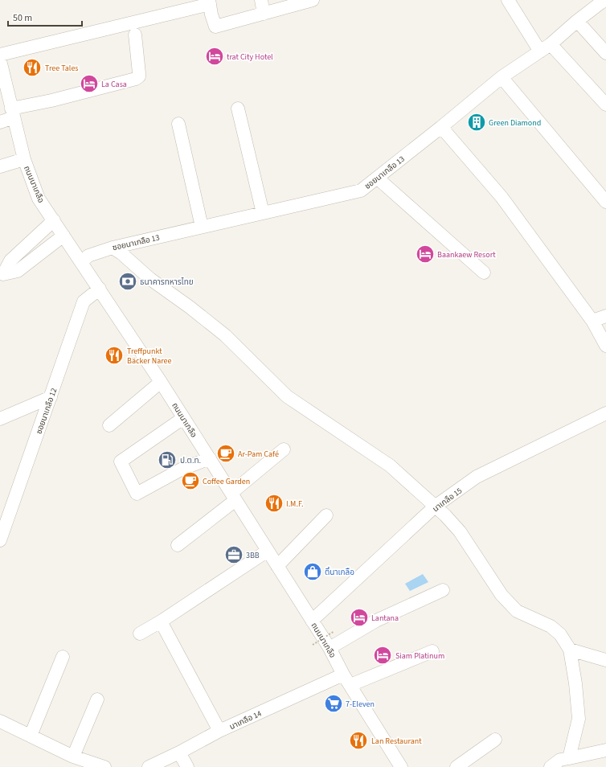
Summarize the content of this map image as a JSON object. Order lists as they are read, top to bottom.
{
  "streets": {
    "street": [
      "ซอยนาเกลือ 13",
      "ถนนนาเกลือ",
      "ซอยนาเกลือ 12",
      "นาเกลือ 15",
      "นาเกลือ 14"
    ]
  },
  "crossings": [
    ["ซอยนาเกลือ 13", "ถนนนาเกลือ"],
    ["ถนนนาเกลือ", "ซอยนาเกลือ 12"],
    ["ถนนนาเกลือ", "นาเกลือ 15"],
    ["ถนนนาเกลือ", "นาเกลือ 14"]
  ],
  "places": {
    "hotel": [
      "trat City Hotel",
      "La Casa",
      "Baankaew Resort",
      "Lantana",
      "Siam Platinum"
    ],
    "restaurant": [
      "Tree Tales",
      "Treffpunkt Bäcker Naree",
      "I.M.F.",
      "Lan Restaurant"
    ],
    "building": ["Green Diamond"],
    "bank": ["ธนาคารทหารไทย"],
    "cafe": ["Ar-Pam Café", "Coffee Garden"],
    "fuel station": ["ป.ต.ท."],
    "office": ["3BB"],
    "shop": ["ตี๋นาเกลือ"],
    "supermarket": ["7-Eleven"]
  },
  "scale_bar": "50 m"
}
